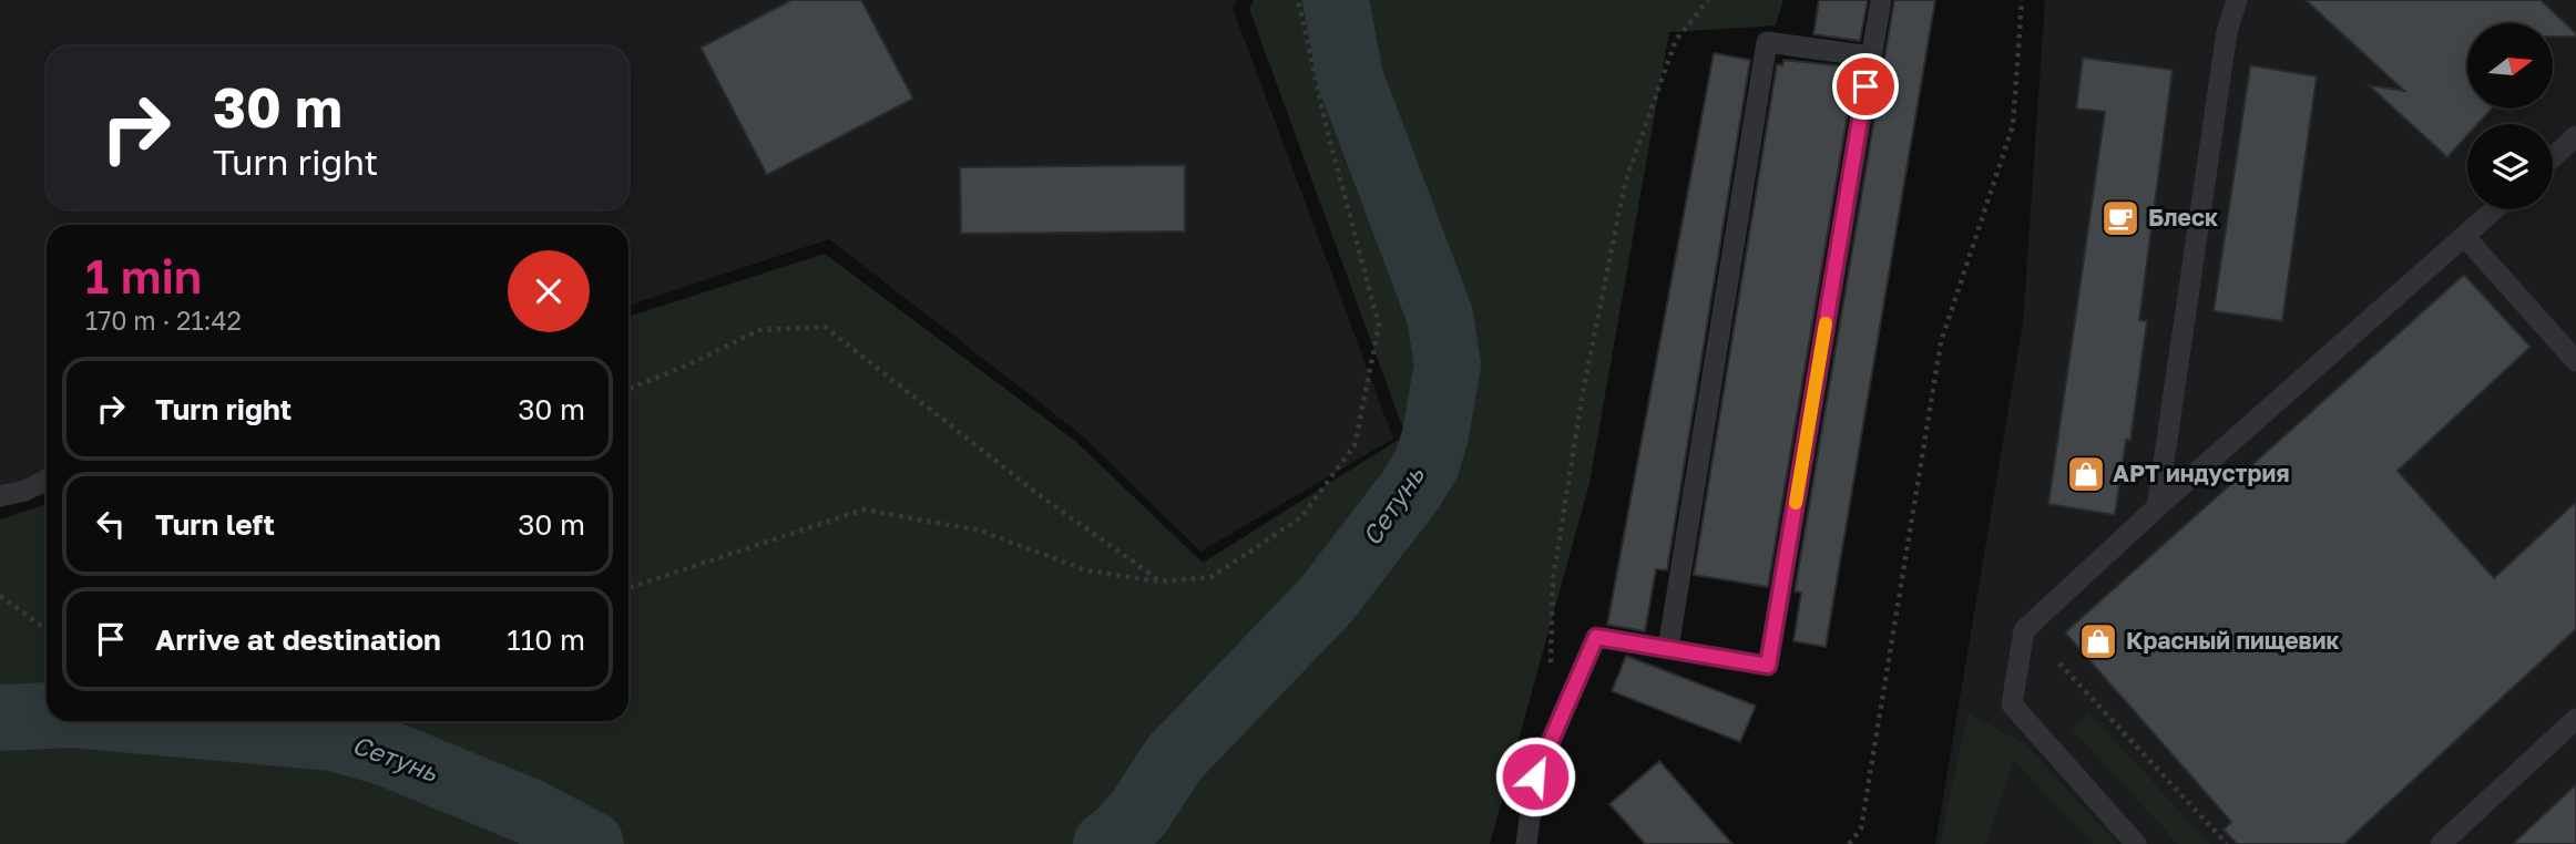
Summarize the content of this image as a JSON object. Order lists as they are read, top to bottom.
{
  "water": ["Сетунь"],
  "places": {
    "cafe": ["Блеск"],
    "shop": ["АРТ индустрия", "Красный пищевик"]
  },
  "north": "right",
  "page": {
    "turn": ["30 m", "Turn right"],
    "heading": ["1 min", "170 m · 21:42"],
    "list": [
      {
        "name": "Turn right",
        "value": "30 m"
      },
      {
        "name": "Turn left",
        "value": "30 m"
      },
      {
        "name": "Arrive at destination",
        "value": "110 m"
      }
    ]
  }
}
